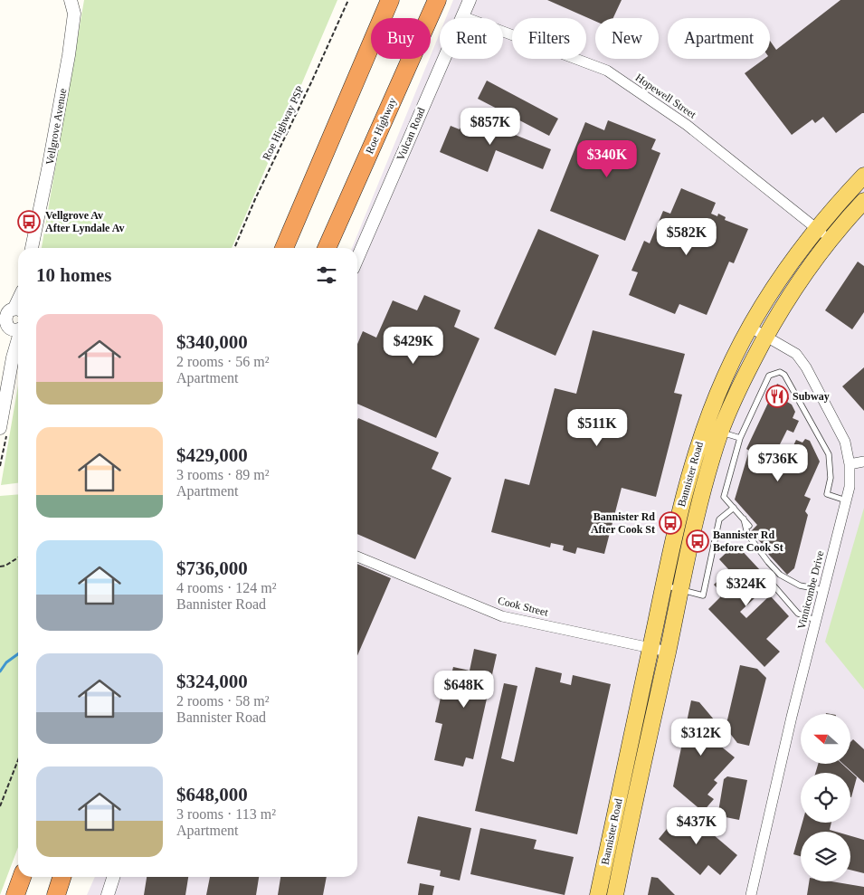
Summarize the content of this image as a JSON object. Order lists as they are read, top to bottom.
{
  "streets": {
    "highway": ["Roe Highway"],
    "main road": ["Bannister Road"],
    "street": [
      "Hopewell Street",
      "Vellgrove Avenue",
      "Vulcan Road",
      "Vinnicombe Drive",
      "Cook Street"
    ],
    "path": ["Roe Highway PSP"]
  },
  "crossings": [
    ["Hopewell Street", "Vulcan Road"],
    ["Hopewell Street", "Bannister Road"],
    ["Bannister Road", "Vinnicombe Drive"],
    ["Bannister Road", "Cook Street"]
  ],
  "places": {
    "bus stop": ["Vellgrove Av After Lyndale Av", "Bannister Rd After Cook St", "Bannister Rd Before Cook St"],
    "restaurant": ["Subway"]
  },
  "north": "left",
  "page": {
    "chip": [
      "Buy",
      "Rent",
      "Filters",
      "New",
      "Apartment"
    ],
    "price": [
      "$857K",
      "$340K",
      "$582K",
      "$429K",
      "$511K",
      "$736K",
      "$324K",
      "$648K",
      "$312K",
      "$437K"
    ],
    "heading": "10 homes",
    "list": [
      {
        "name": "$340,000",
        "note": "2 rooms · 56 m² · Apartment"
      },
      {
        "name": "$429,000",
        "note": "3 rooms · 89 m² · Apartment"
      },
      {
        "name": "$736,000",
        "note": "4 rooms · 124 m² · Bannister Road"
      },
      {
        "name": "$324,000",
        "note": "2 rooms · 58 m² · Bannister Road"
      },
      {
        "name": "$648,000",
        "note": "3 rooms · 113 m² · Apartment"
      }
    ]
  }
}
